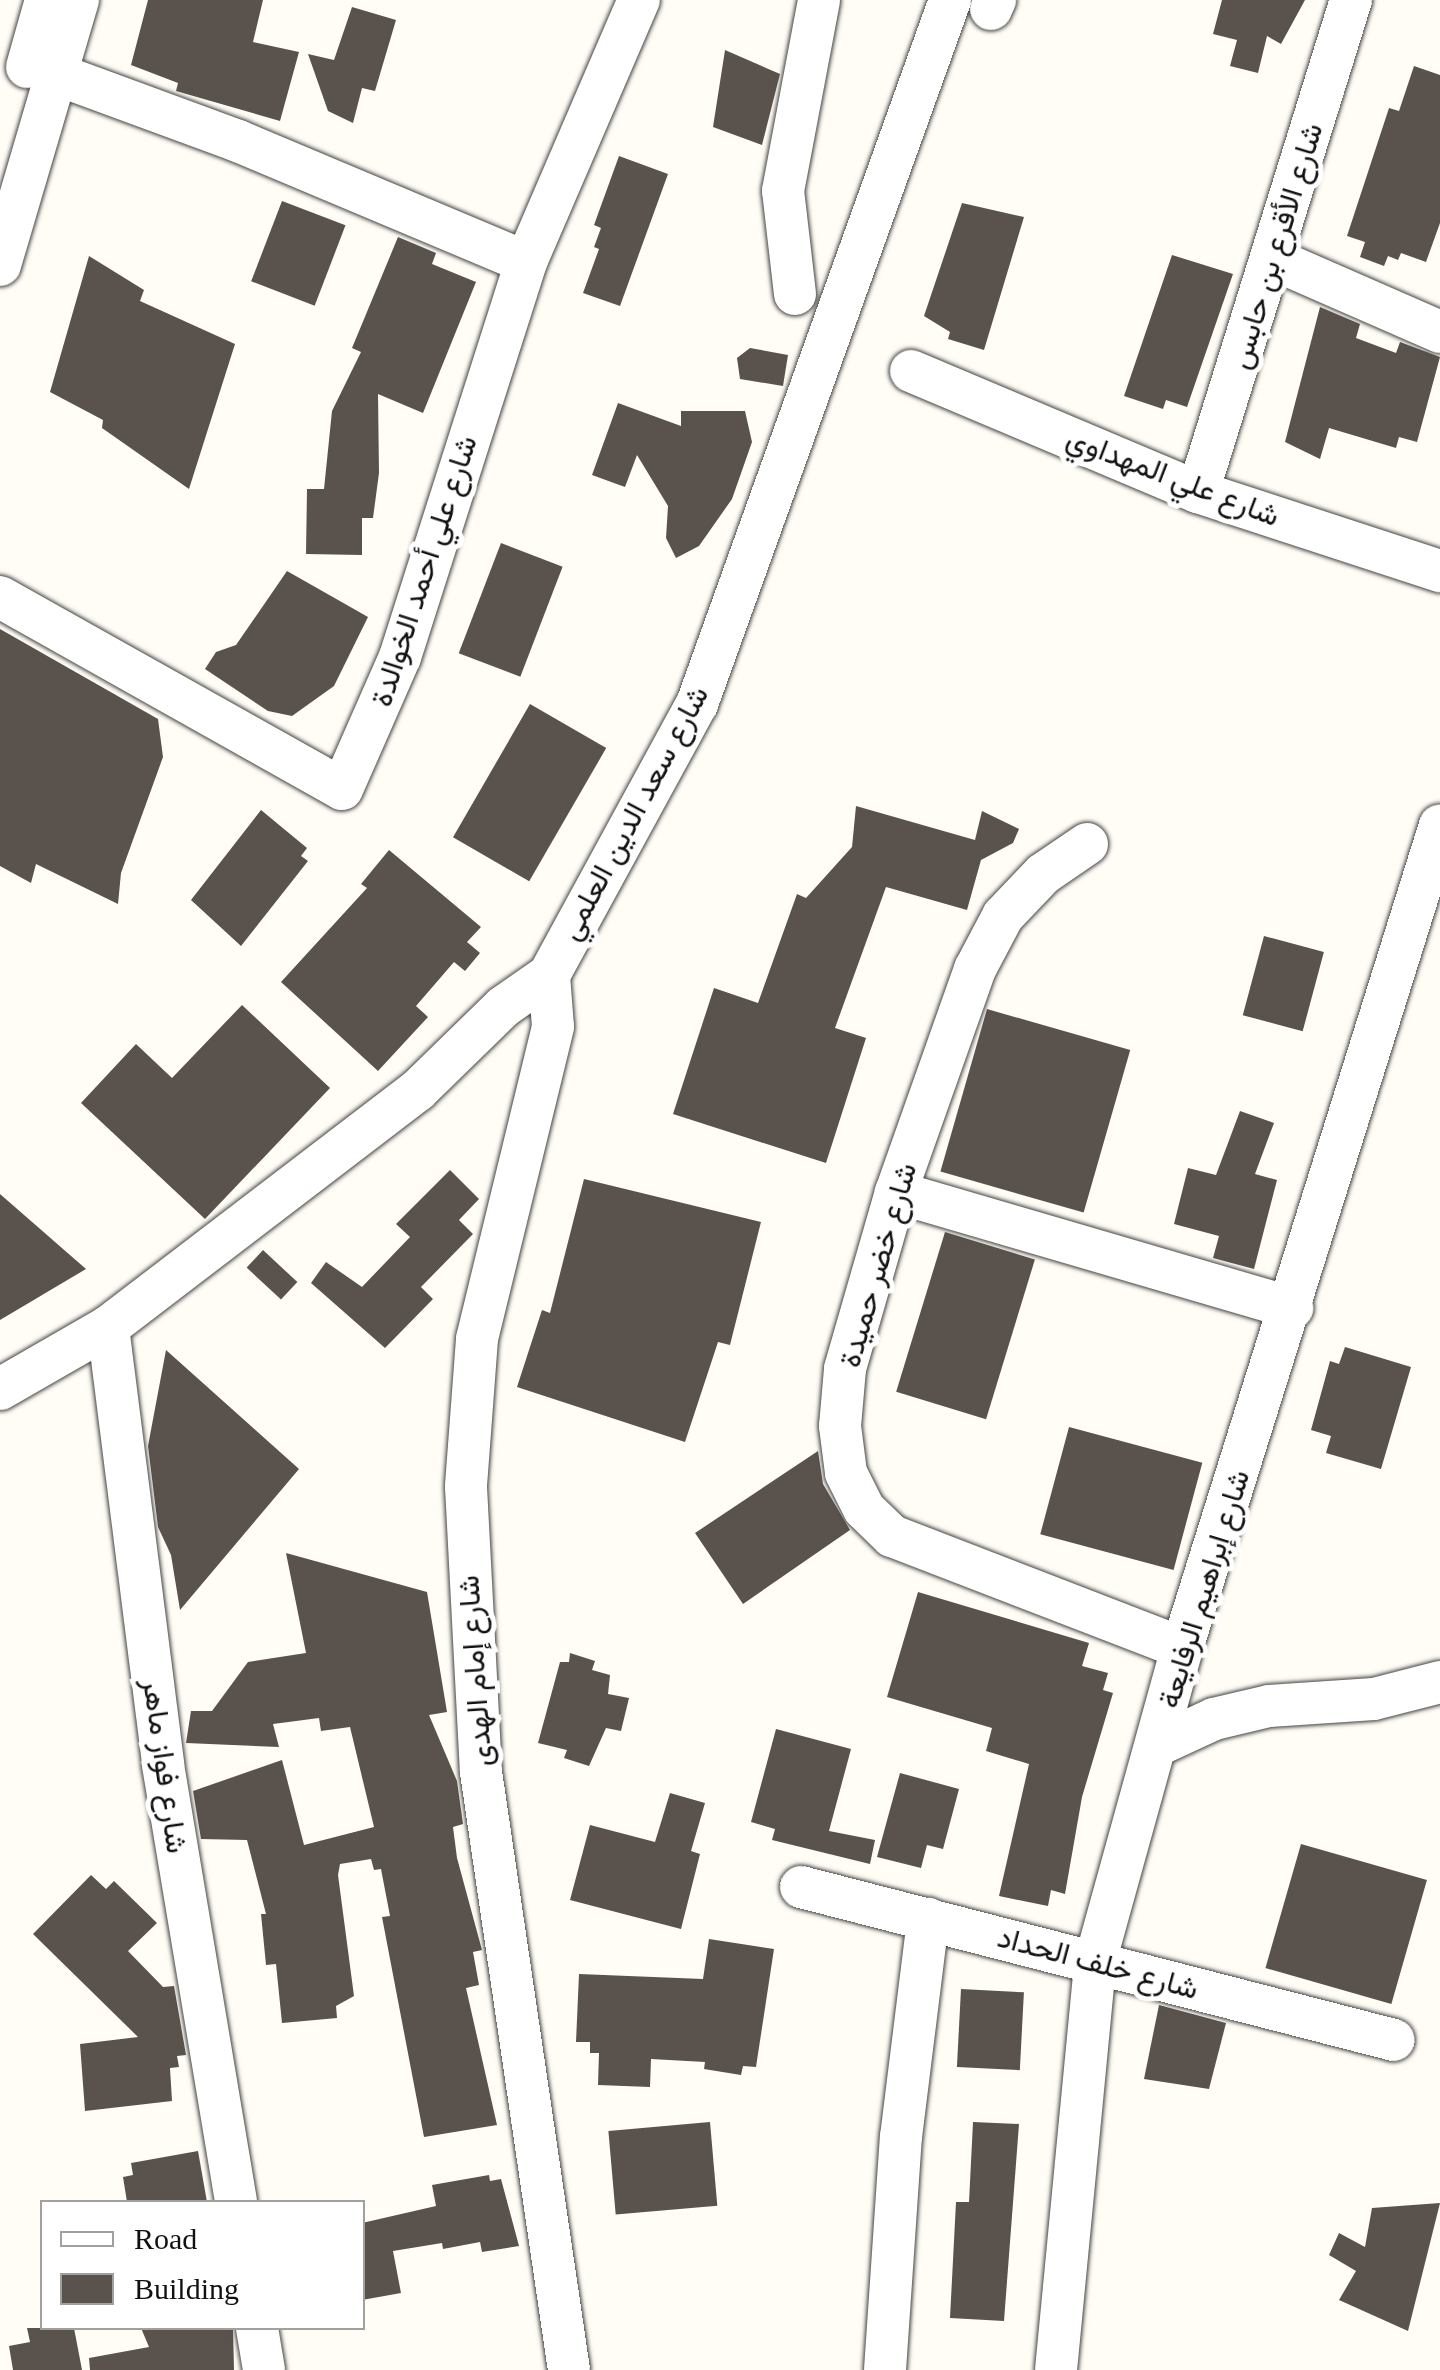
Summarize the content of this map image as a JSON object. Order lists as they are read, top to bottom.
{
  "streets": {
    "street": [
      "شارع الأقرع بن حابس",
      "شارع علي المهداوي",
      "شارع علي أحمد الخوالدة",
      "شارع سعد الدين العلمي",
      "شارع خضر حميدة",
      "شارع إبراهيم الرفايعة",
      "شارع إمام الهدى",
      "شارع فواز ماهر",
      "شارع خلف الحداد"
    ]
  },
  "crossings": [
    ["شارع الأقرع بن حابس", "شارع علي المهداوي"],
    ["شارع سعد الدين العلمي", "شارع إمام الهدى"],
    ["شارع سعد الدين العلمي", "شارع فواز ماهر"],
    ["شارع خضر حميدة", "شارع إبراهيم الرفايعة"],
    ["شارع إبراهيم الرفايعة", "شارع خلف الحداد"]
  ],
  "legend": ["Road", "Building"]
}
